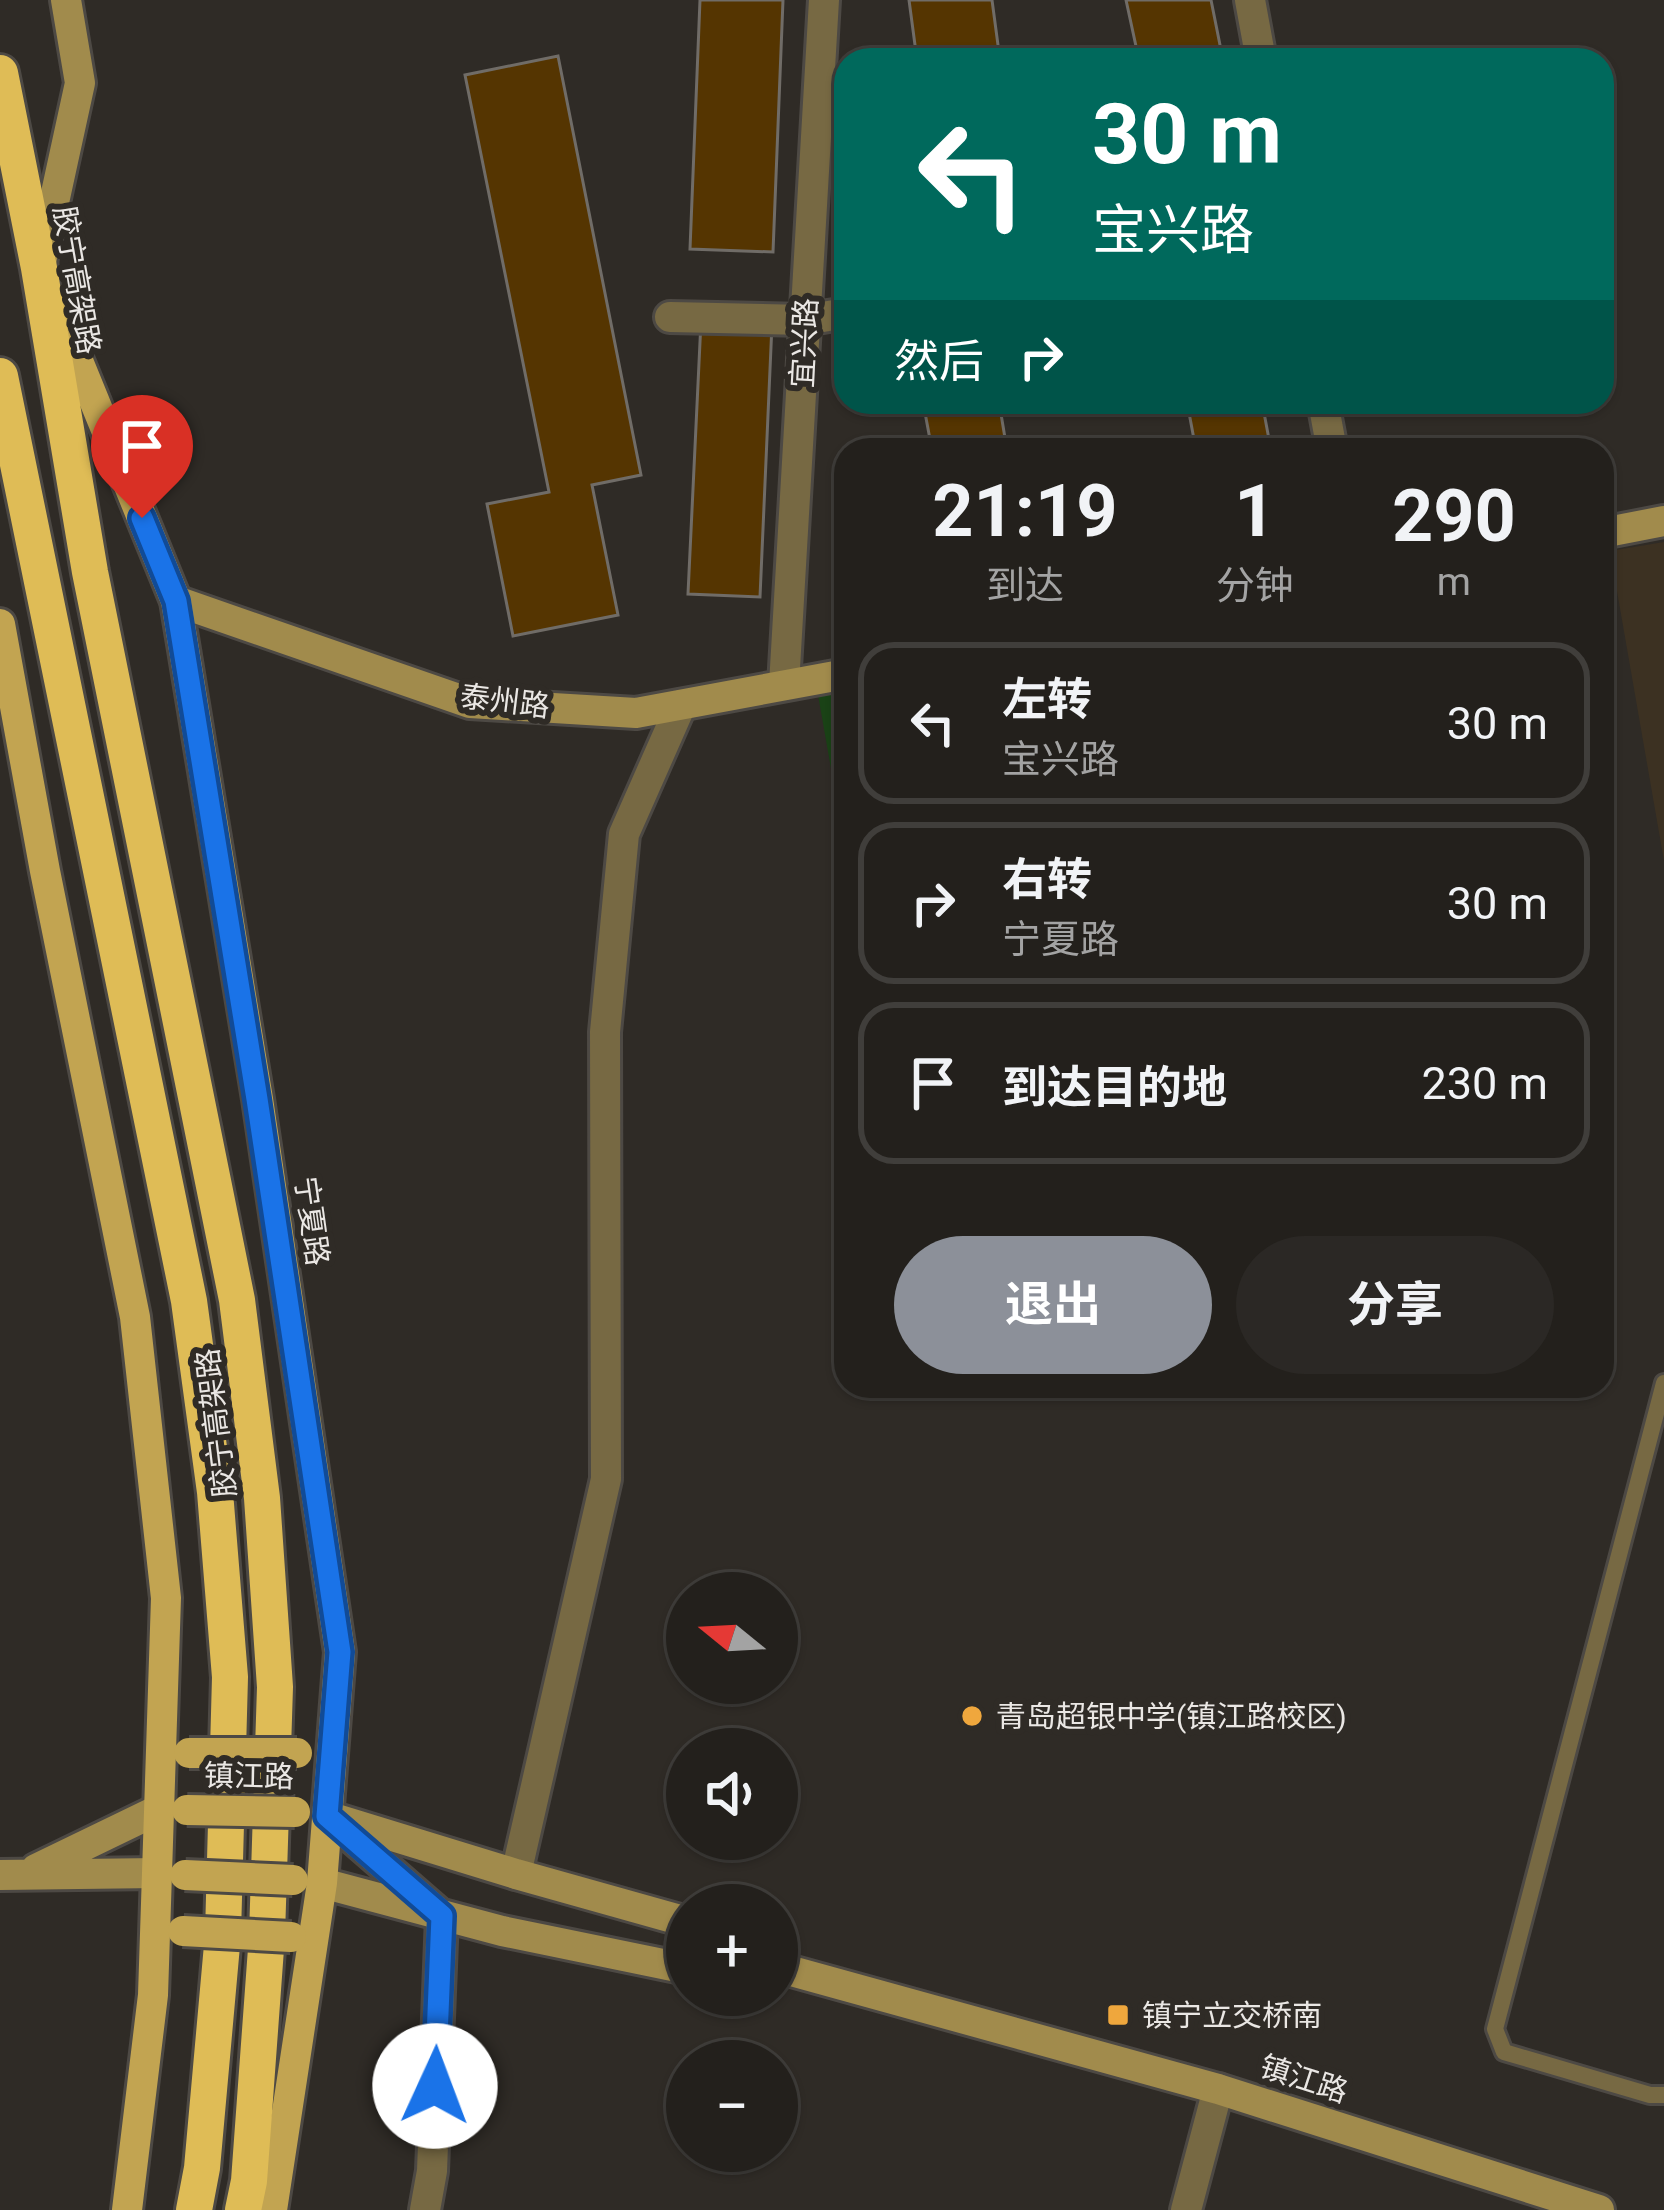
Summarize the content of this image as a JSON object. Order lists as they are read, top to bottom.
{
  "streets": {
    "highway": ["胶宁高架路"],
    "main road": ["宁夏路", "镇江路"],
    "street": ["宜兴路", "泰州路"]
  },
  "crossings": [
    ["胶宁高架路", "宁夏路"],
    ["宜兴路", "泰州路"],
    ["泰州路", "宁夏路"],
    ["宁夏路", "镇江路"]
  ],
  "places": {
    "other": ["青岛超银中学(镇江路校区)"],
    "transit": ["镇宁立交桥南"]
  },
  "north": "left",
  "page": {
    "turn": ["30 m", "宝兴路"],
    "then": "然后",
    "eta": [
      "21:19",
      "到达",
      "1",
      "分钟",
      "290",
      "m"
    ],
    "list": [
      {
        "name": "左转",
        "note": "宝兴路",
        "value": "30 m"
      },
      {
        "name": "右转",
        "note": "宁夏路",
        "value": "30 m"
      },
      {
        "name": "到达目的地",
        "value": "230 m"
      }
    ],
    "buttons": ["退出", "分享"],
    "map_buttons": ["+", "−"]
  }
}
